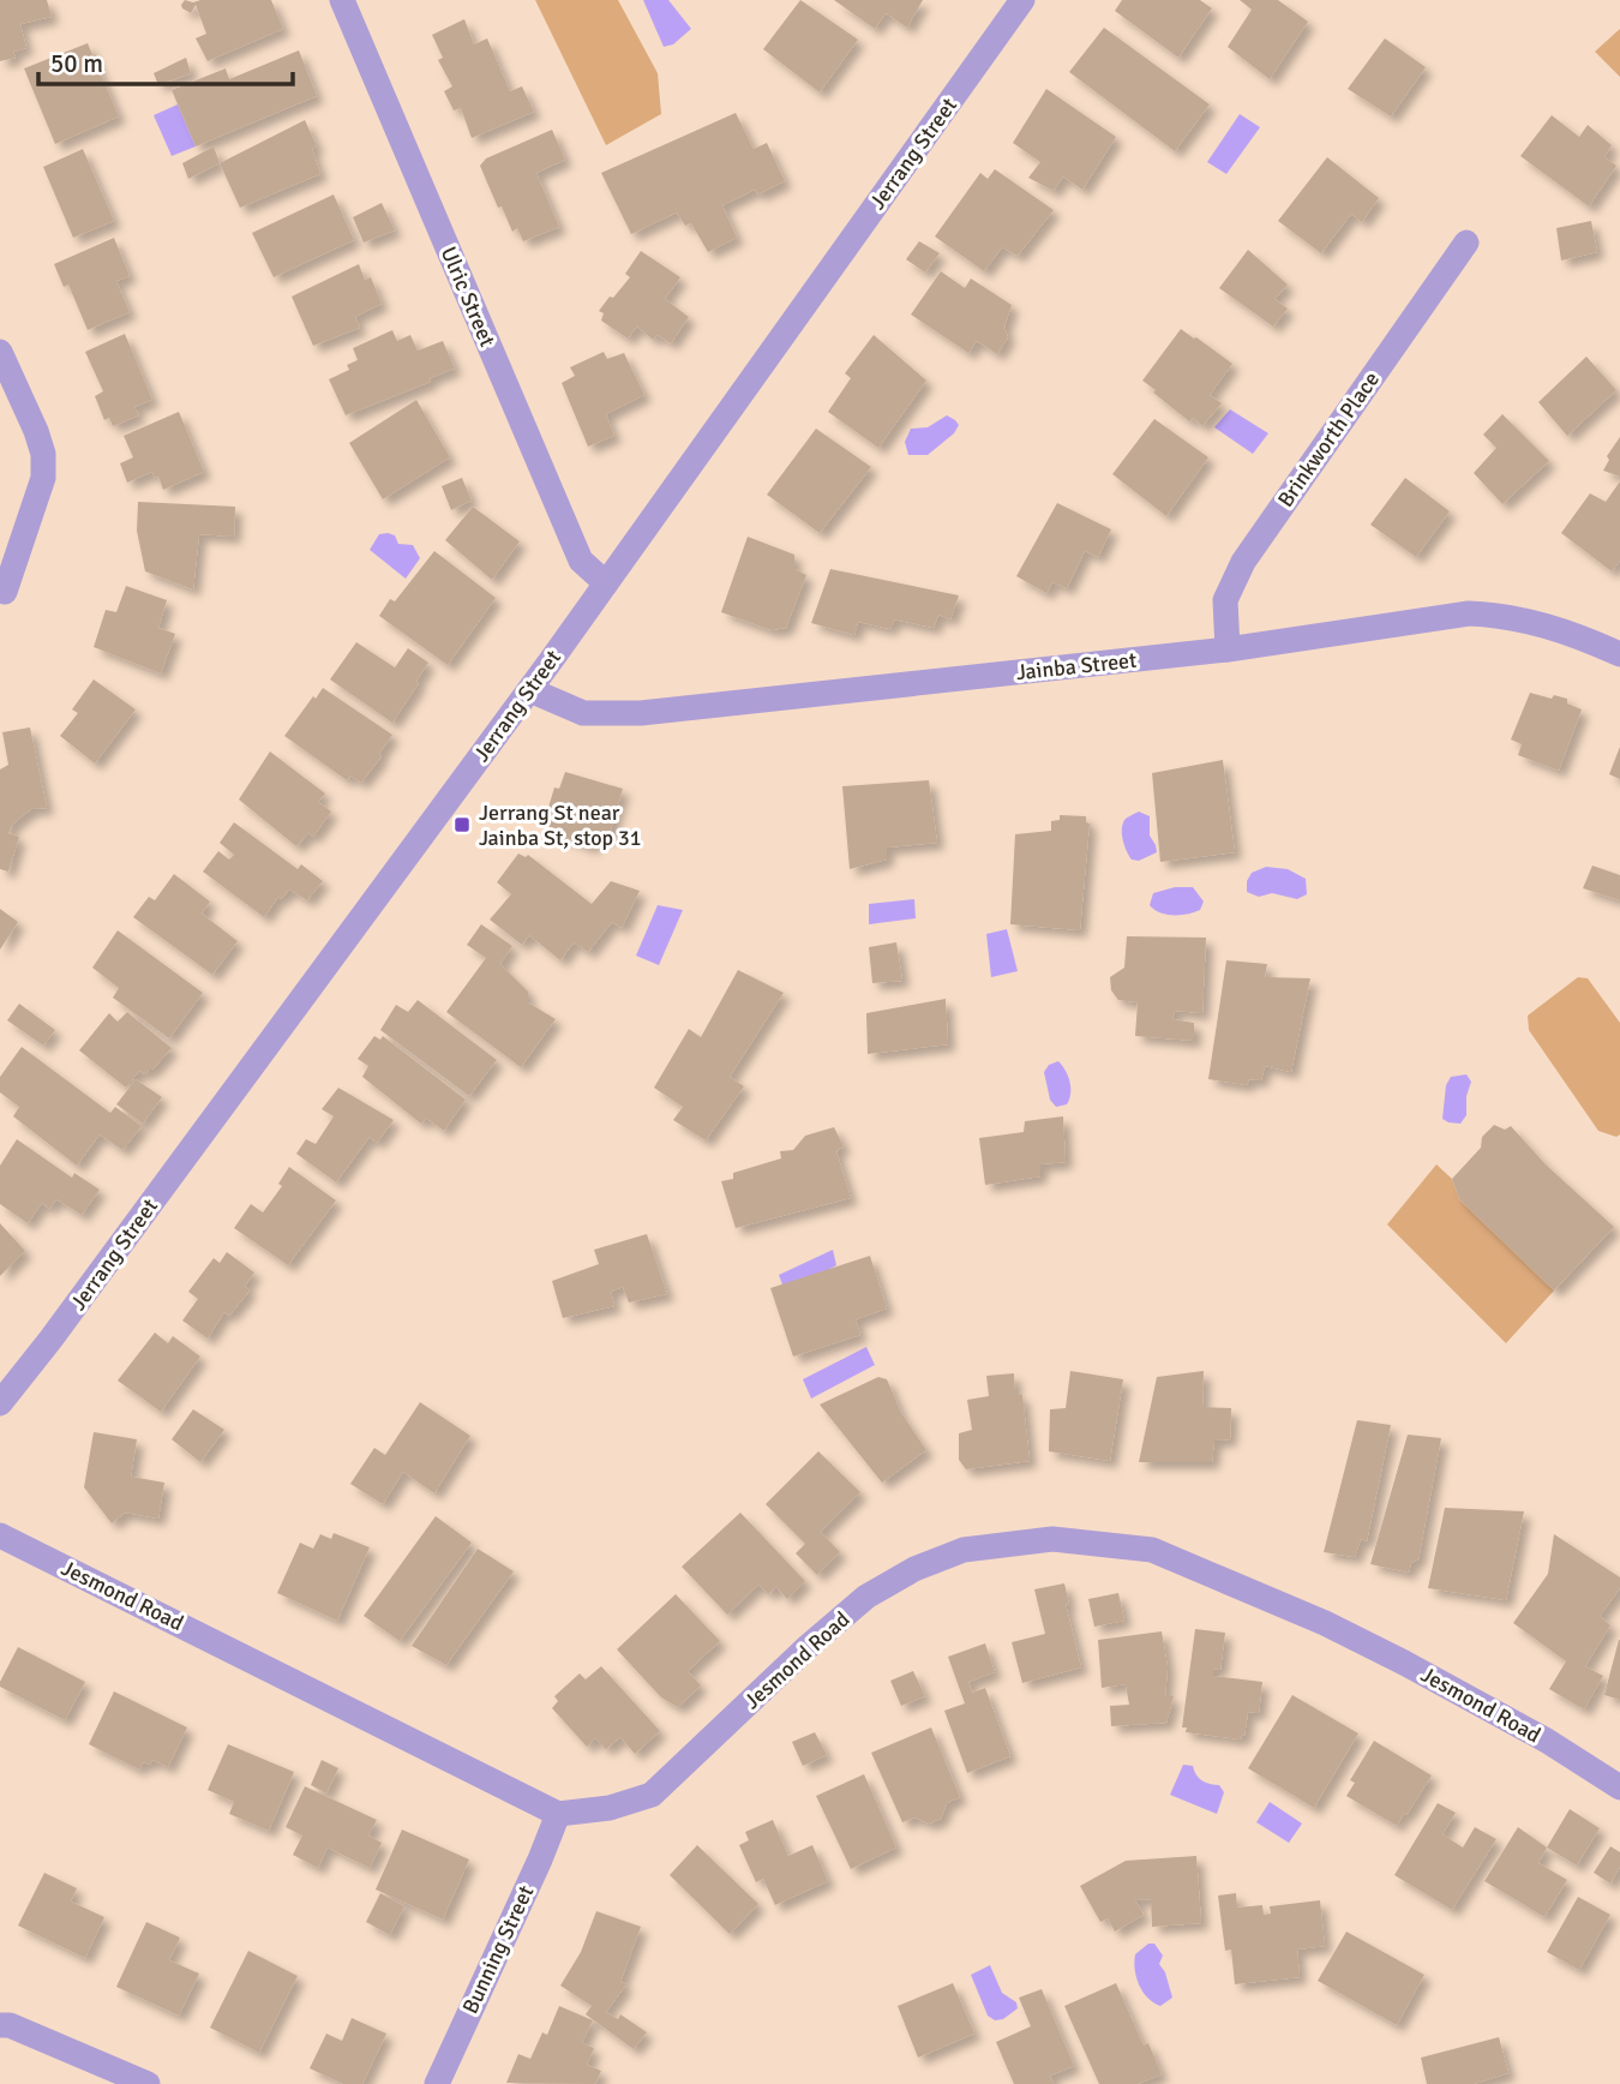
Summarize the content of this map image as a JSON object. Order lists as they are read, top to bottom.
{
  "streets": {
    "street": [
      "Jerrang Street",
      "Ulric Street",
      "Brinkworth Place",
      "Jainba Street",
      "Jesmond Road",
      "Bunning Street"
    ]
  },
  "crossings": [
    ["Jerrang Street", "Ulric Street"],
    ["Jerrang Street", "Jainba Street"],
    ["Brinkworth Place", "Jainba Street"],
    ["Jesmond Road", "Bunning Street"]
  ],
  "places": {
    "transit": ["Jerrang St near Jainba St, stop 31"]
  },
  "scale_bar": "50 m"
}
